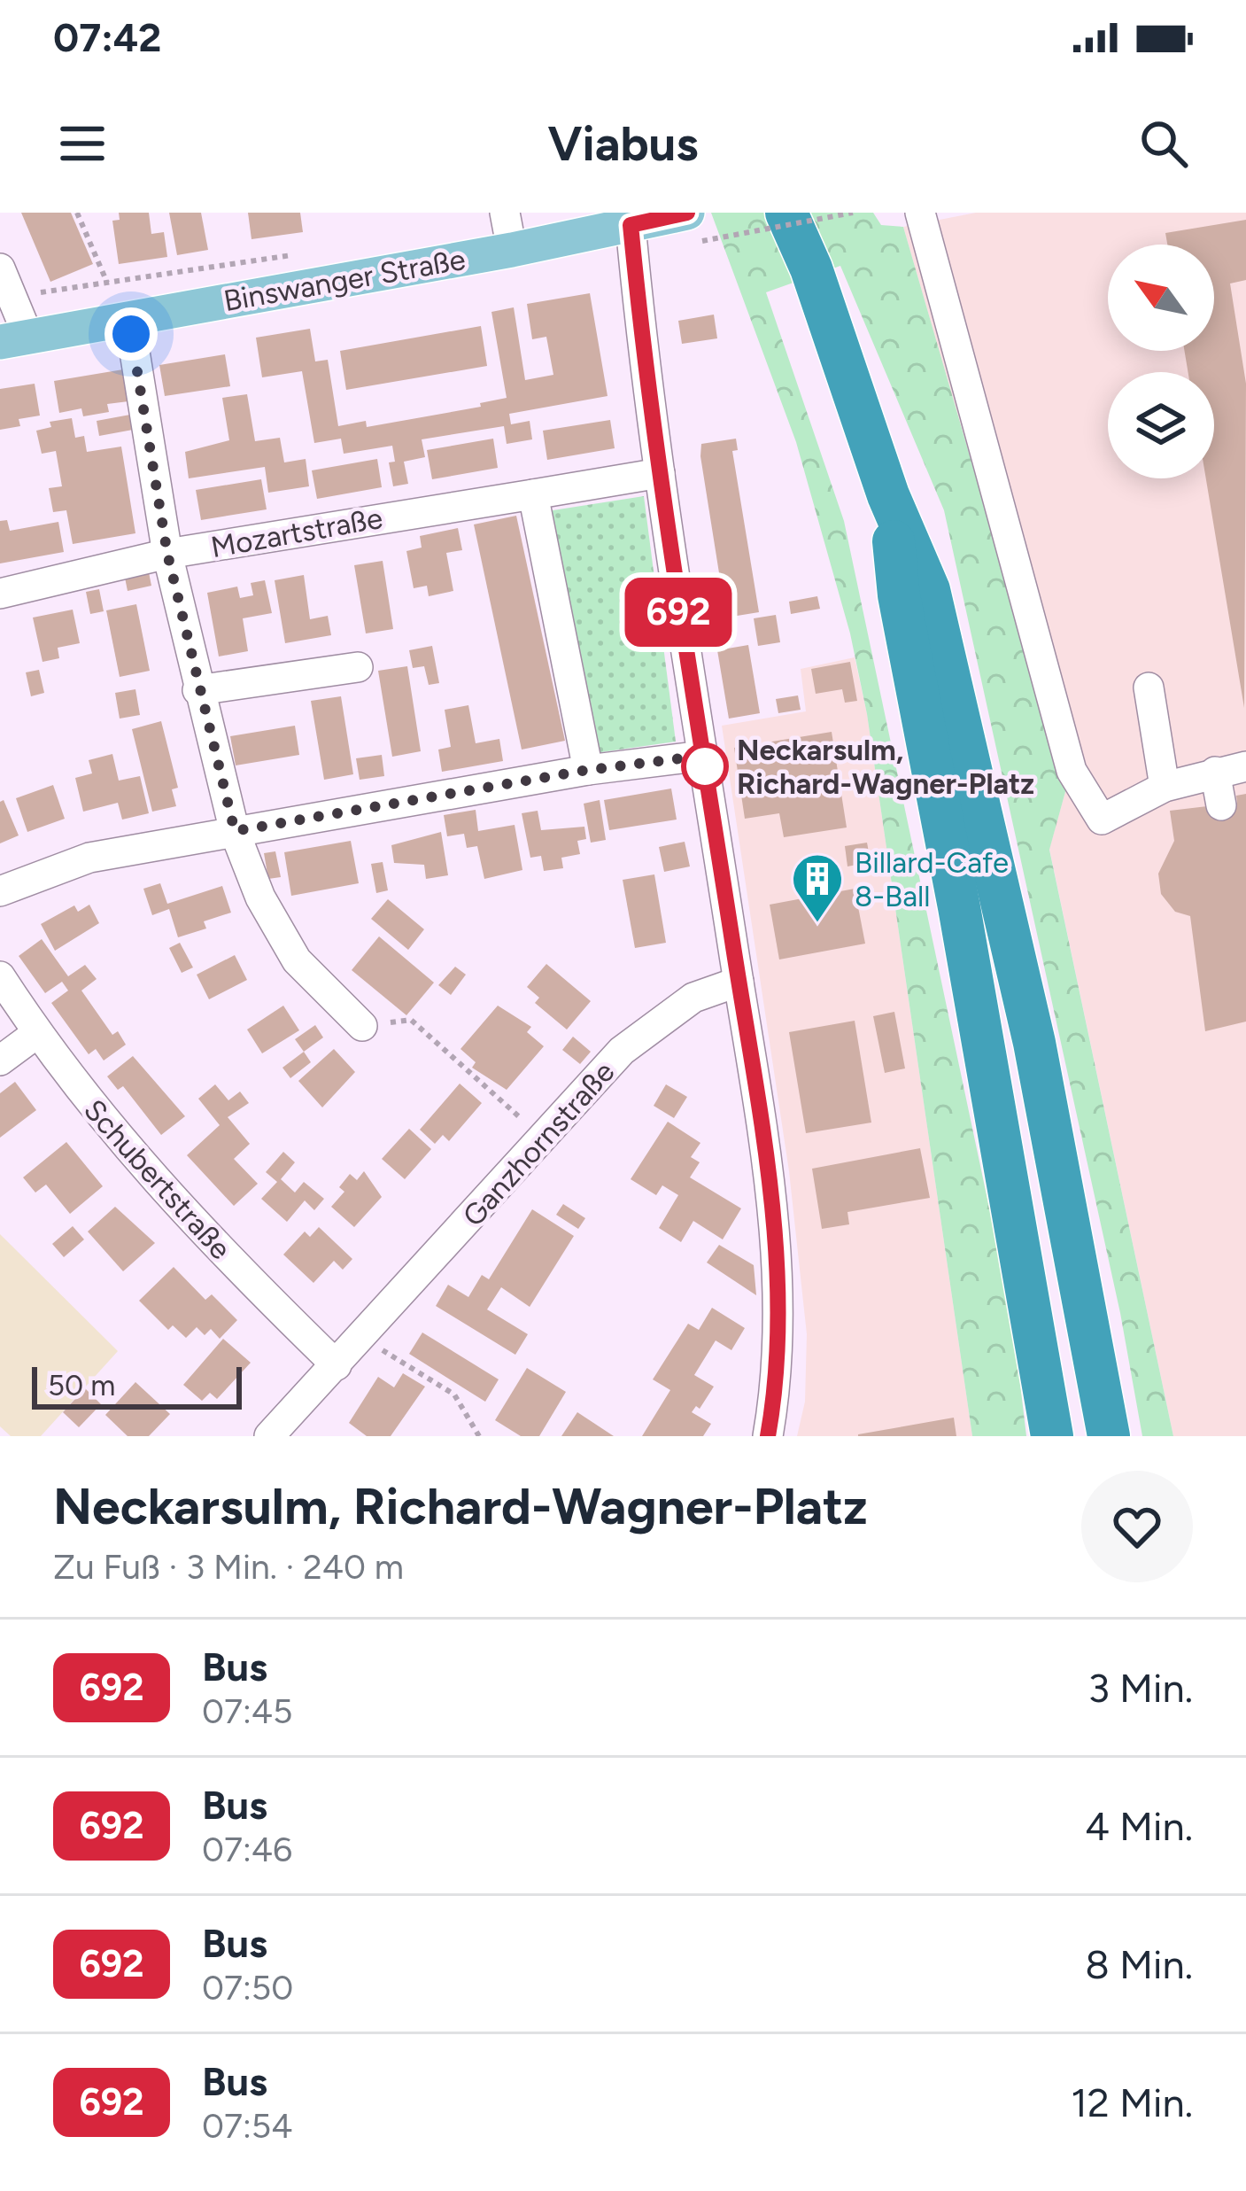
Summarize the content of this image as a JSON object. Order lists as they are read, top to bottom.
{
  "streets": {
    "main road": ["Binswanger Straße"],
    "street": ["Mozartstraße", "Ganzhornstraße", "Schubertstraße"]
  },
  "crossings": [
    ["Ganzhornstraße", "Schubertstraße"]
  ],
  "places": {
    "other": ["Neckarsulm, Richard-Wagner-Platz"],
    "building": ["Billard-Cafe 8-Ball"]
  },
  "lines": ["bus line 692"],
  "scale_bar": "50 m",
  "north": "top left",
  "page": {
    "status": "07:42",
    "header": "Viabus",
    "on_map": "692",
    "scale": "50 m",
    "heading": ["Neckarsulm, Richard-Wagner-Platz", "Zu Fuß · 3 Min. · 240 m"],
    "list": [
      {
        "mark": "692",
        "name": "Bus",
        "note": "07:45",
        "value": "3 Min."
      },
      {
        "mark": "692",
        "name": "Bus",
        "note": "07:46",
        "value": "4 Min."
      },
      {
        "mark": "692",
        "name": "Bus",
        "note": "07:50",
        "value": "8 Min."
      },
      {
        "mark": "692",
        "name": "Bus",
        "note": "07:54",
        "value": "12 Min."
      }
    ]
  }
}
